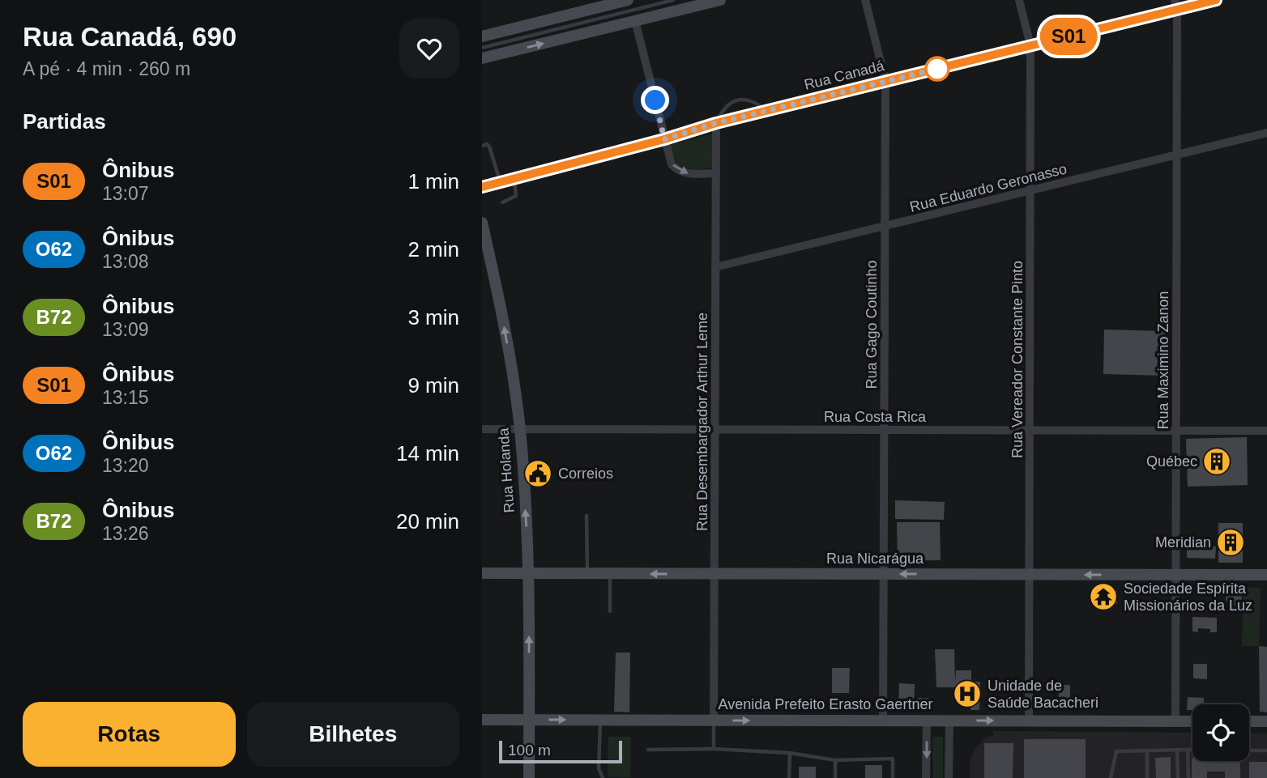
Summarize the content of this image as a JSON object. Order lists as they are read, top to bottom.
{
  "streets": {
    "main road": [
      "Rua Canadá",
      "Rua Holanda",
      "Rua Nicarágua",
      "Avenida Prefeito Erasto Gaertner"
    ],
    "street": [
      "Rua Eduardo Geronasso",
      "Rua Gago Coutinho",
      "Rua Vereador Constante Pinto",
      "Rua Maximino Zanon",
      "Rua Costa Rica",
      "Rua Desembargador Arthur Leme"
    ]
  },
  "crossings": [
    ["Rua Canadá", "Rua Gago Coutinho"],
    ["Rua Canadá", "Rua Vereador Constante Pinto"],
    ["Rua Canadá", "Rua Maximino Zanon"],
    ["Rua Canadá", "Rua Desembargador Arthur Leme"],
    ["Rua Eduardo Geronasso", "Rua Gago Coutinho"],
    ["Rua Eduardo Geronasso", "Rua Vereador Constante Pinto"],
    ["Rua Eduardo Geronasso", "Rua Maximino Zanon"],
    ["Rua Eduardo Geronasso", "Rua Desembargador Arthur Leme"],
    ["Rua Gago Coutinho", "Rua Costa Rica"],
    ["Rua Gago Coutinho", "Rua Nicarágua"],
    ["Rua Gago Coutinho", "Avenida Prefeito Erasto Gaertner"],
    ["Rua Vereador Constante Pinto", "Rua Costa Rica"],
    ["Rua Vereador Constante Pinto", "Rua Nicarágua"],
    ["Rua Vereador Constante Pinto", "Avenida Prefeito Erasto Gaertner"],
    ["Rua Maximino Zanon", "Rua Costa Rica"],
    ["Rua Maximino Zanon", "Rua Nicarágua"],
    ["Rua Maximino Zanon", "Avenida Prefeito Erasto Gaertner"],
    ["Rua Costa Rica", "Rua Desembargador Arthur Leme"],
    ["Rua Costa Rica", "Rua Holanda"],
    ["Rua Desembargador Arthur Leme", "Rua Nicarágua"],
    ["Rua Desembargador Arthur Leme", "Avenida Prefeito Erasto Gaertner"],
    ["Rua Holanda", "Rua Nicarágua"],
    ["Rua Holanda", "Avenida Prefeito Erasto Gaertner"]
  ],
  "one_way": ["Rua Holanda", "Rua Nicarágua", "Avenida Prefeito Erasto Gaertner"],
  "places": {
    "building": ["Québec", "Meridian"],
    "public building": ["Correios"],
    "temple": ["Sociedade Espírita Missionários da Luz"],
    "hospital": ["Unidade de Saúde Bacacheri"]
  },
  "lines": ["bus line S01"],
  "scale_bar": "100 m",
  "page": {
    "heading": [
      ["Rua Canadá, 690", "A pé · 4 min · 260 m"],
      "Partidas"
    ],
    "on_map": "S01",
    "list": [
      {
        "mark": "S01",
        "name": "Ônibus",
        "note": "13:07",
        "value": "1 min"
      },
      {
        "mark": "O62",
        "name": "Ônibus",
        "note": "13:08",
        "value": "2 min"
      },
      {
        "mark": "B72",
        "name": "Ônibus",
        "note": "13:09",
        "value": "3 min"
      },
      {
        "mark": "S01",
        "name": "Ônibus",
        "note": "13:15",
        "value": "9 min"
      },
      {
        "mark": "O62",
        "name": "Ônibus",
        "note": "13:20",
        "value": "14 min"
      },
      {
        "mark": "B72",
        "name": "Ônibus",
        "note": "13:26",
        "value": "20 min"
      }
    ],
    "buttons": ["Rotas", "Bilhetes"],
    "scale": "100 m"
  }
}
